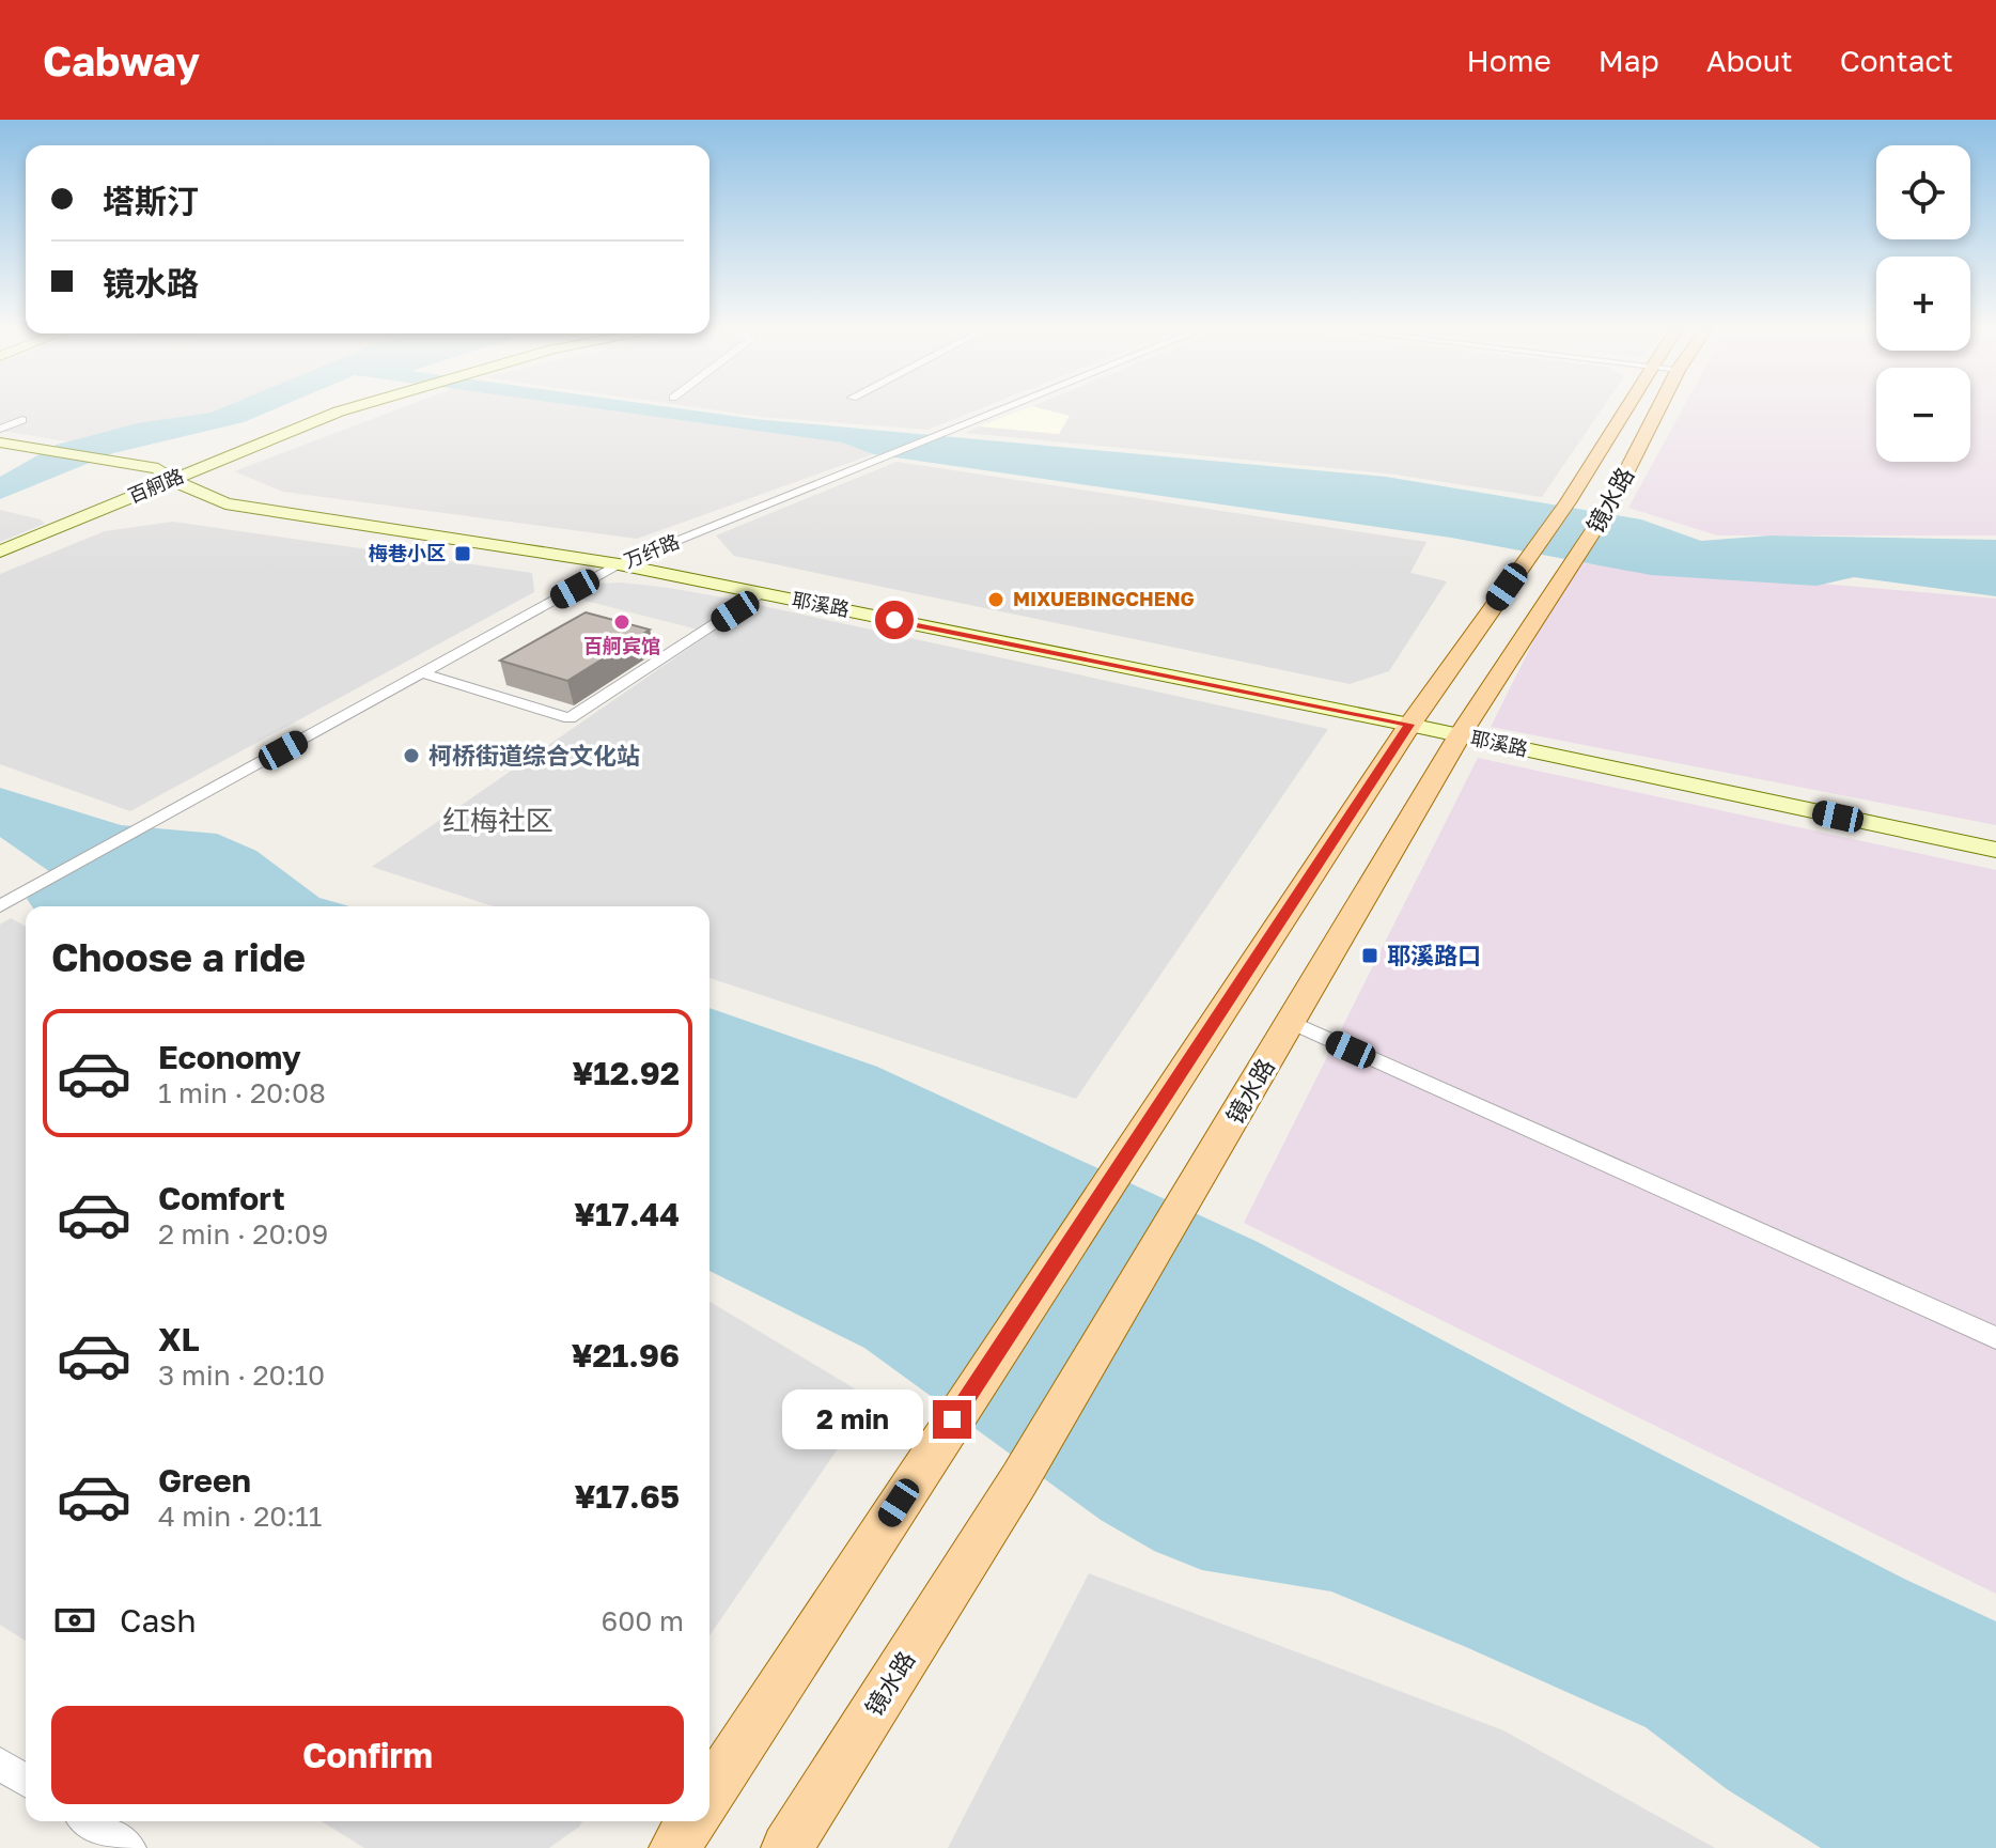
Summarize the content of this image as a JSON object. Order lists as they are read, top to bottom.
{
  "streets": {
    "main road": ["镜水路"],
    "street": ["百舸路", "万纤路", "耶溪路"]
  },
  "crossings": [
    ["百舸路", "耶溪路"],
    ["镜水路", "耶溪路"],
    ["万纤路", "耶溪路"]
  ],
  "districts": ["红梅社区"],
  "places": {
    "transit": ["梅巷小区", "耶溪路口"],
    "other": ["MIXUEBINGCHENG", "百舸宾馆", "柯桥街道综合文化站"]
  },
  "page": {
    "header": "Cabway",
    "nav": [
      "Home",
      "Map",
      "About",
      "Contact"
    ],
    "map_buttons": ["+", "−"],
    "banner": ["塔斯汀", "镜水路"],
    "heading": "Choose a ride",
    "list": [
      {
        "name": "Economy",
        "note": "1 min · 20:08",
        "value": "¥12.92"
      },
      {
        "name": "Comfort",
        "note": "2 min · 20:09",
        "value": "¥17.44"
      },
      {
        "name": "XL",
        "note": "3 min · 20:10",
        "value": "¥21.96"
      },
      {
        "name": "Green",
        "note": "4 min · 20:11",
        "value": "¥17.65"
      }
    ],
    "bubble": "2 min",
    "pay": ["Cash", "600 m"],
    "buttons": "Confirm"
  }
}
